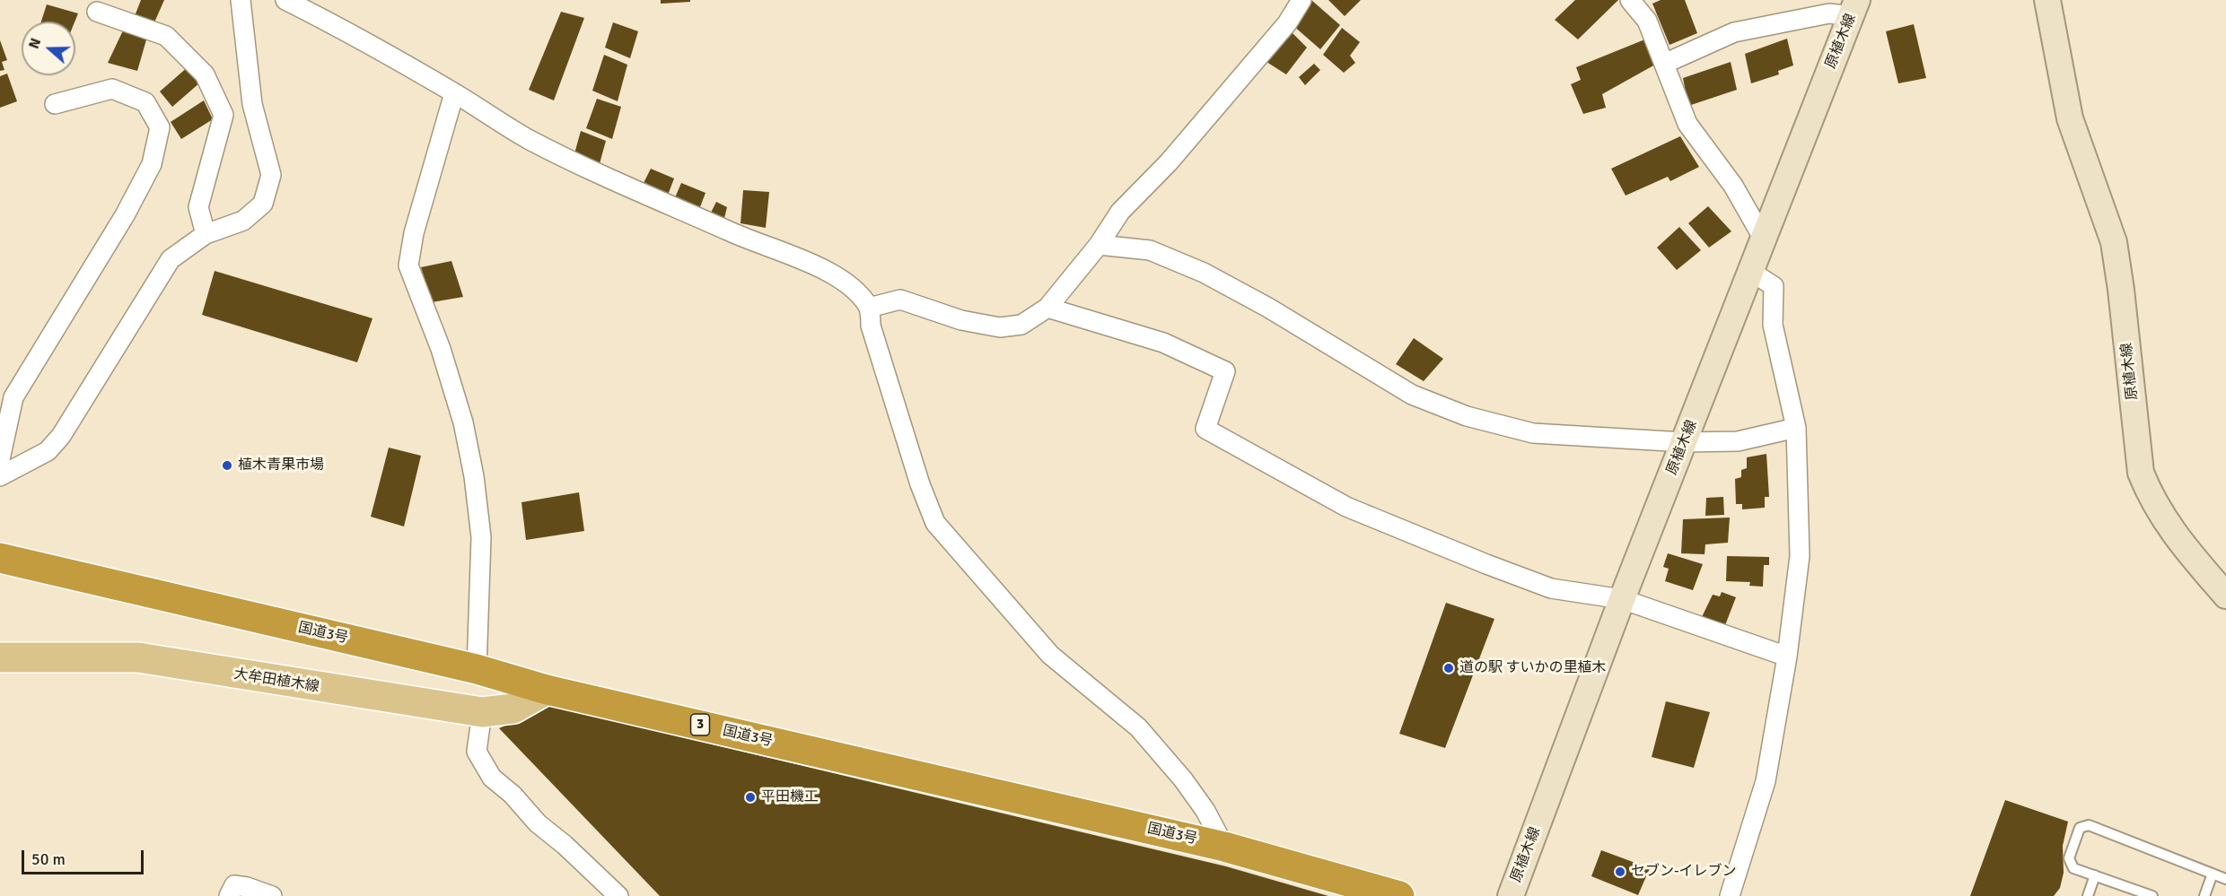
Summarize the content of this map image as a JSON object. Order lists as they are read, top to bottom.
{
  "streets": {
    "highway": ["国道3号", "3"],
    "main road": ["原植木線", "大牟田植木線"]
  },
  "crossings": [
    ["国道3号", "大牟田植木線"]
  ],
  "places": [
    "植木青果市場",
    "道の駅 すいかの里植木",
    "平田機工",
    "セブン-イレブン"
  ],
  "scale_bar": "50 m",
  "north": "left"
}
